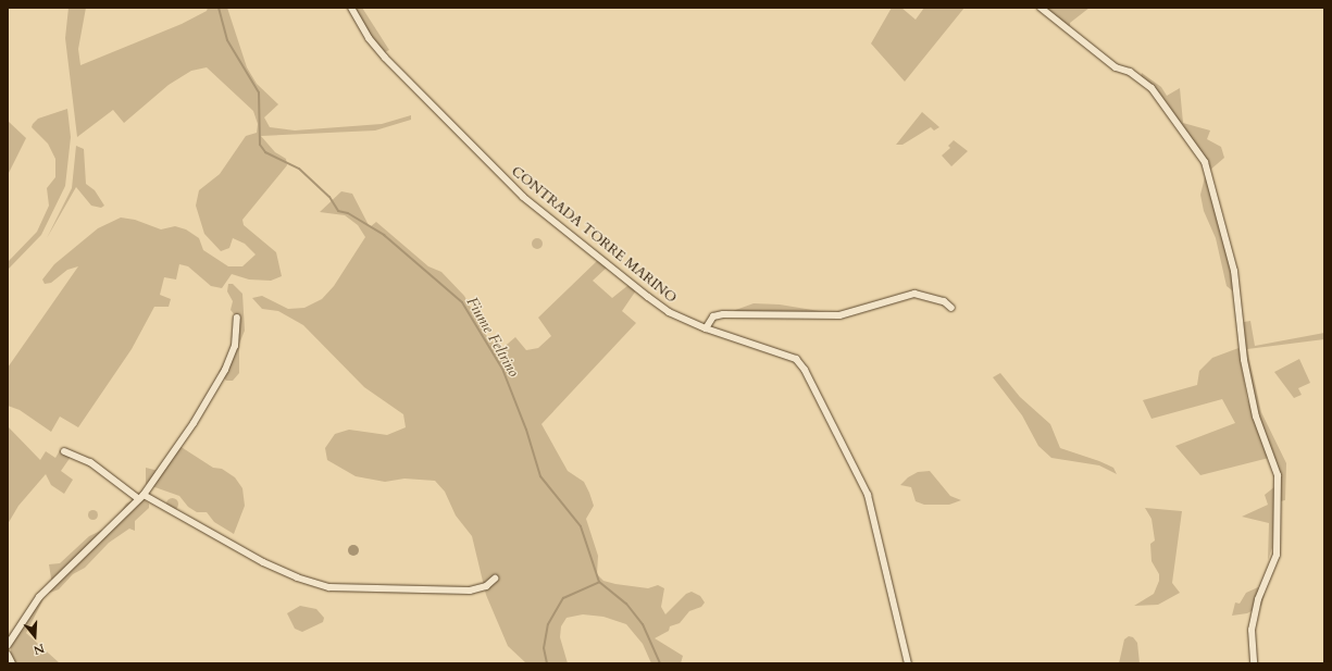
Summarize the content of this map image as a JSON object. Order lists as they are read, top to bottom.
{
  "streets": {
    "street": ["CONTRADA TORRE MARINO"]
  },
  "water": ["Fiume Feltrino"],
  "north": "bottom"
}
